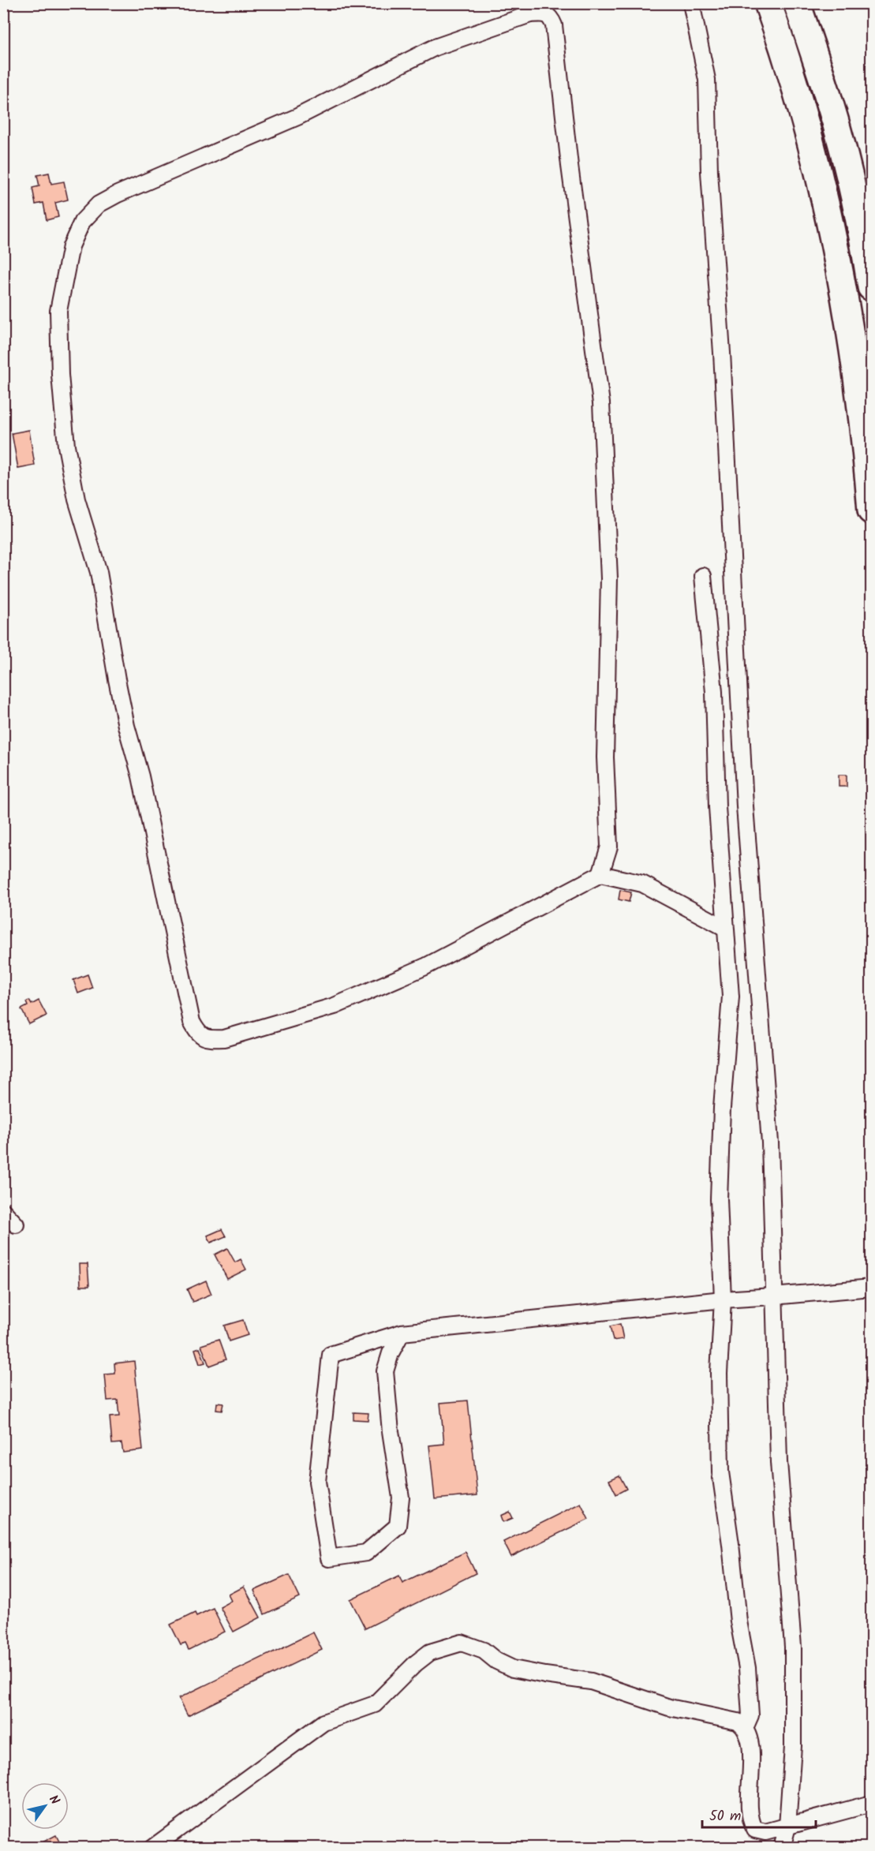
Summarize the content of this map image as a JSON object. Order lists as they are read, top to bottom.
{
  "scale_bar": "50 m",
  "north": "top right"
}
